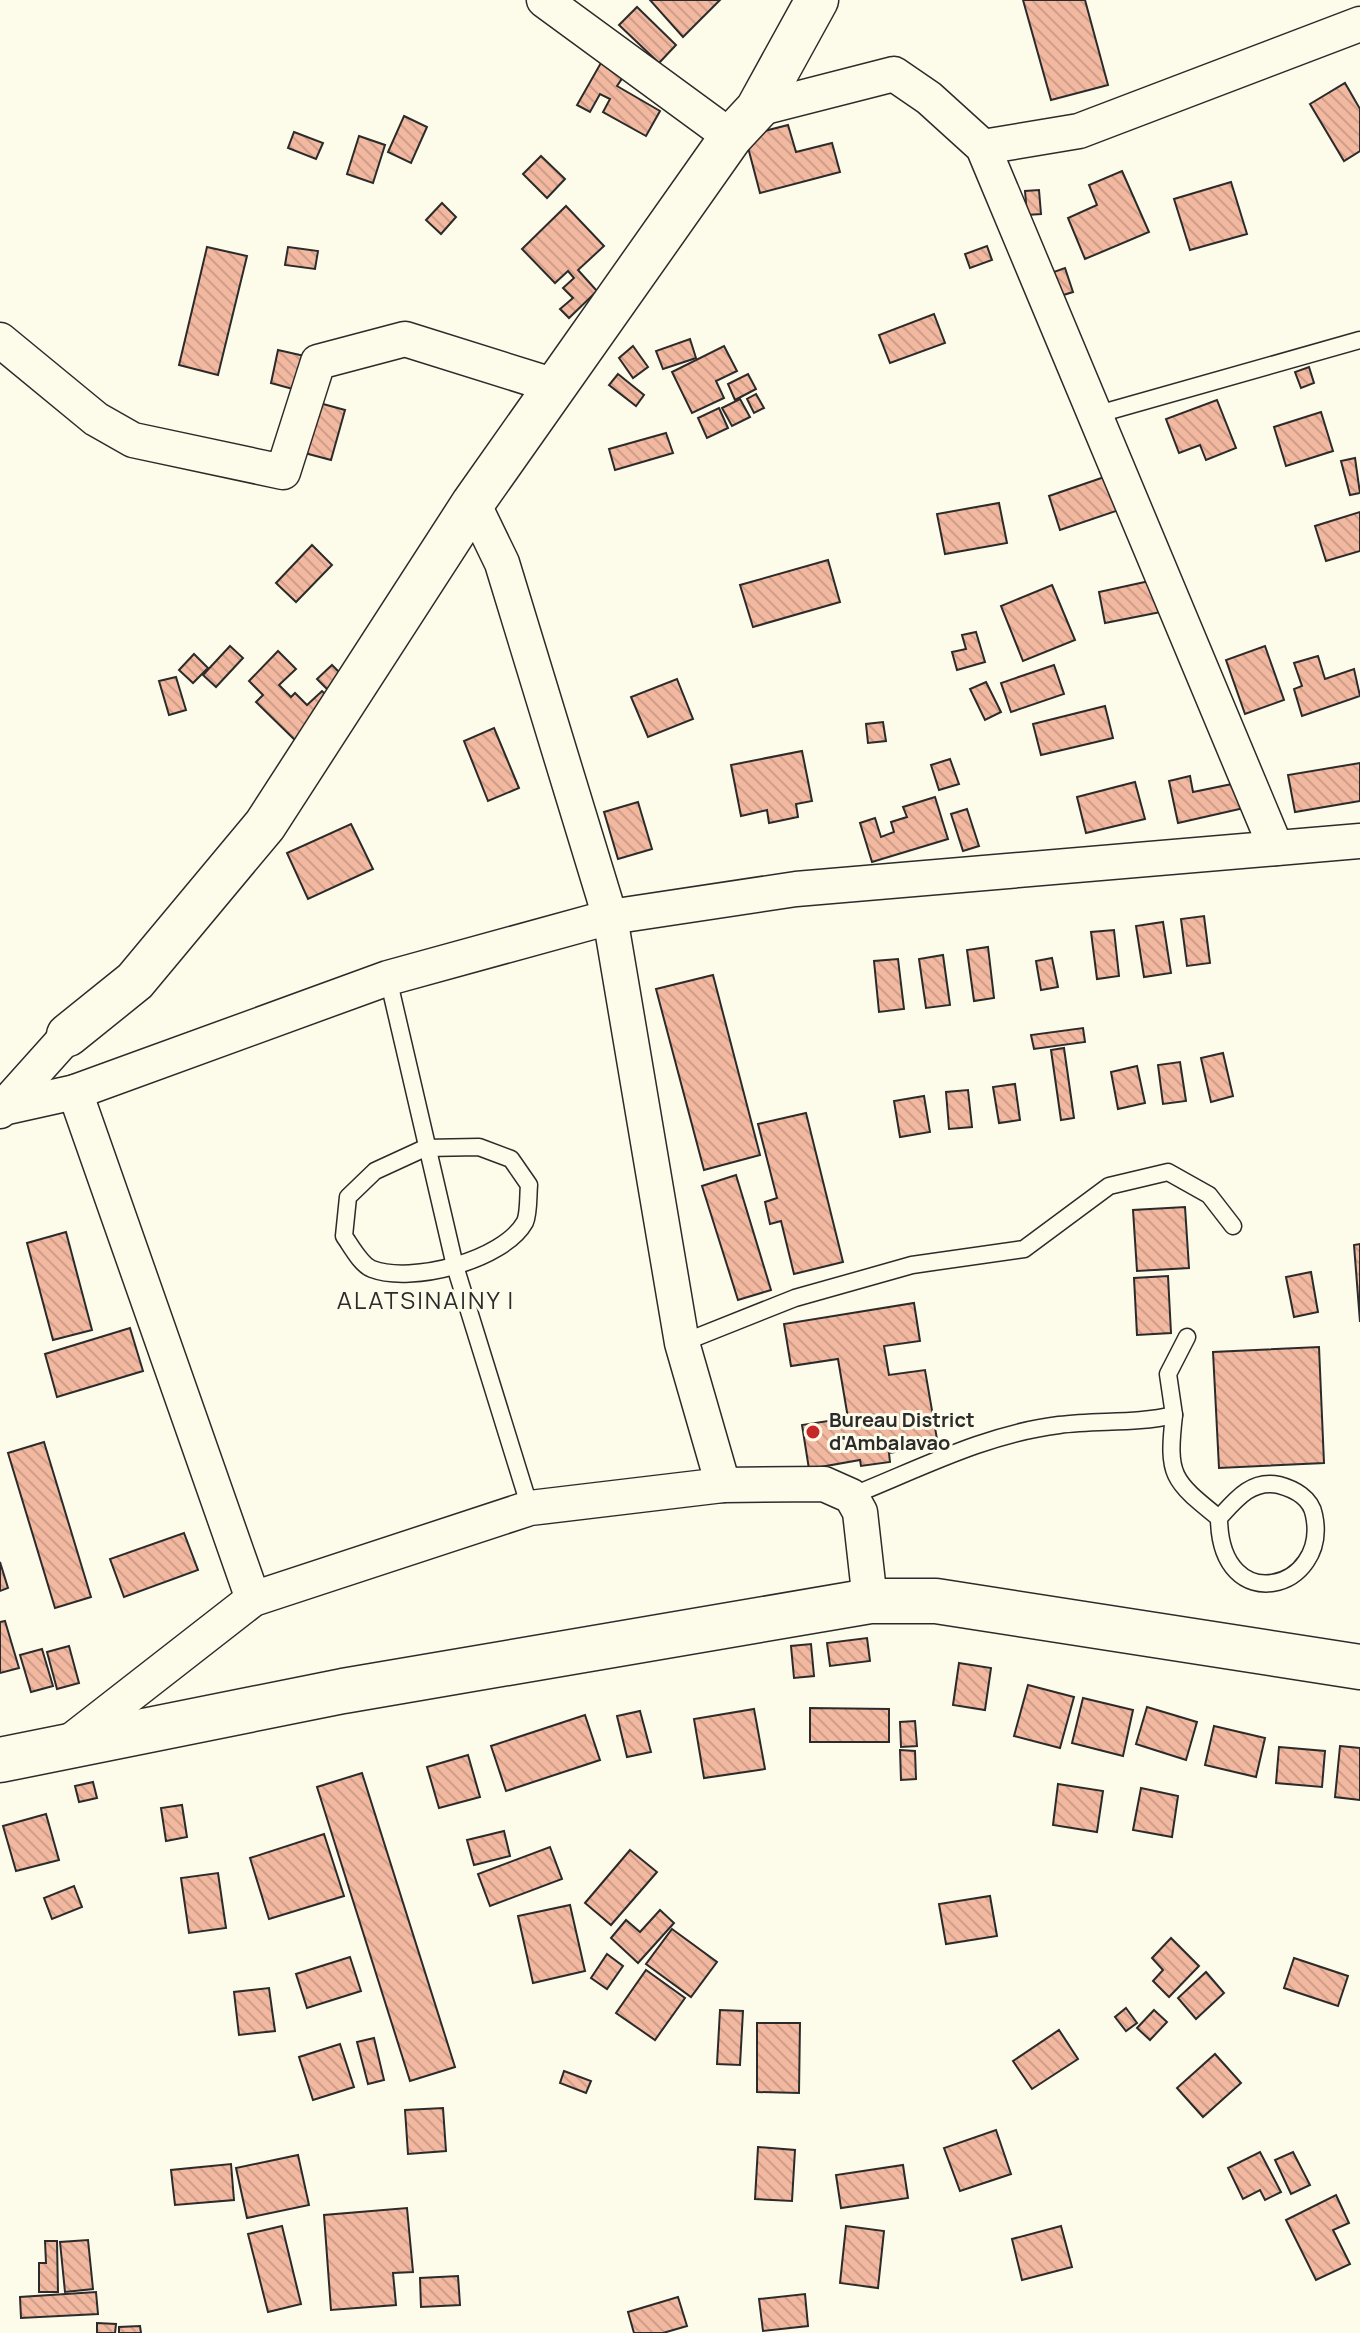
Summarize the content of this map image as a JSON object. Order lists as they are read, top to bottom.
{
  "districts": ["ALATSINAINY I"],
  "places": ["Bureau District d'Ambalavao"]
}
